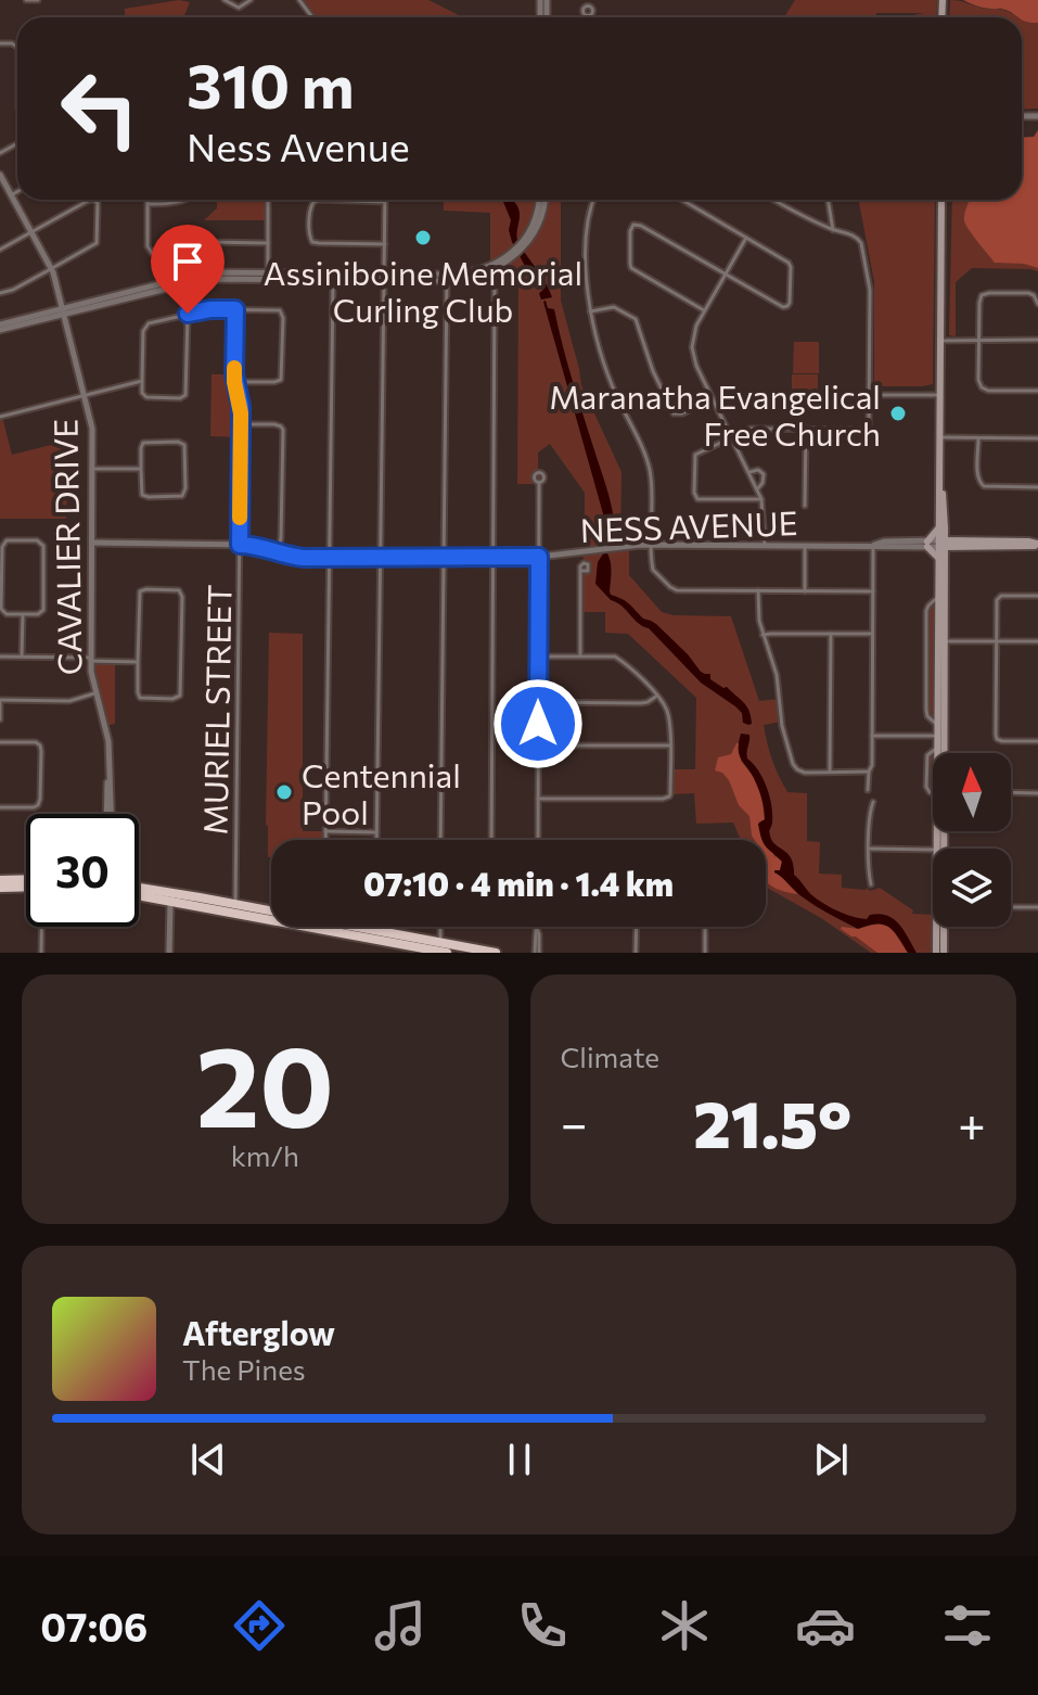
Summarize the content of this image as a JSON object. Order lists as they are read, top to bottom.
{
  "streets": {
    "main road": ["NESS AVENUE"],
    "street": ["CAVALIER DRIVE", "MURIEL STREET"]
  },
  "crossings": [
    ["NESS AVENUE", "CAVALIER DRIVE"],
    ["NESS AVENUE", "MURIEL STREET"]
  ],
  "places": ["Assiniboine Memorial Curling Club", "Maranatha Evangelical Free Church", "Centennial Pool"],
  "north": "top",
  "page": {
    "turn": ["310 m", "Ness Avenue"],
    "limit": "30",
    "trip": "07:10 · 4 min · 1.4 km",
    "tile": [
      ["20", "km/h"],
      "Climate"
    ],
    "heat": ["−", "21.5°", "+"],
    "song": ["Afterglow", "The Pines"],
    "tabs": "07:06"
  }
}
